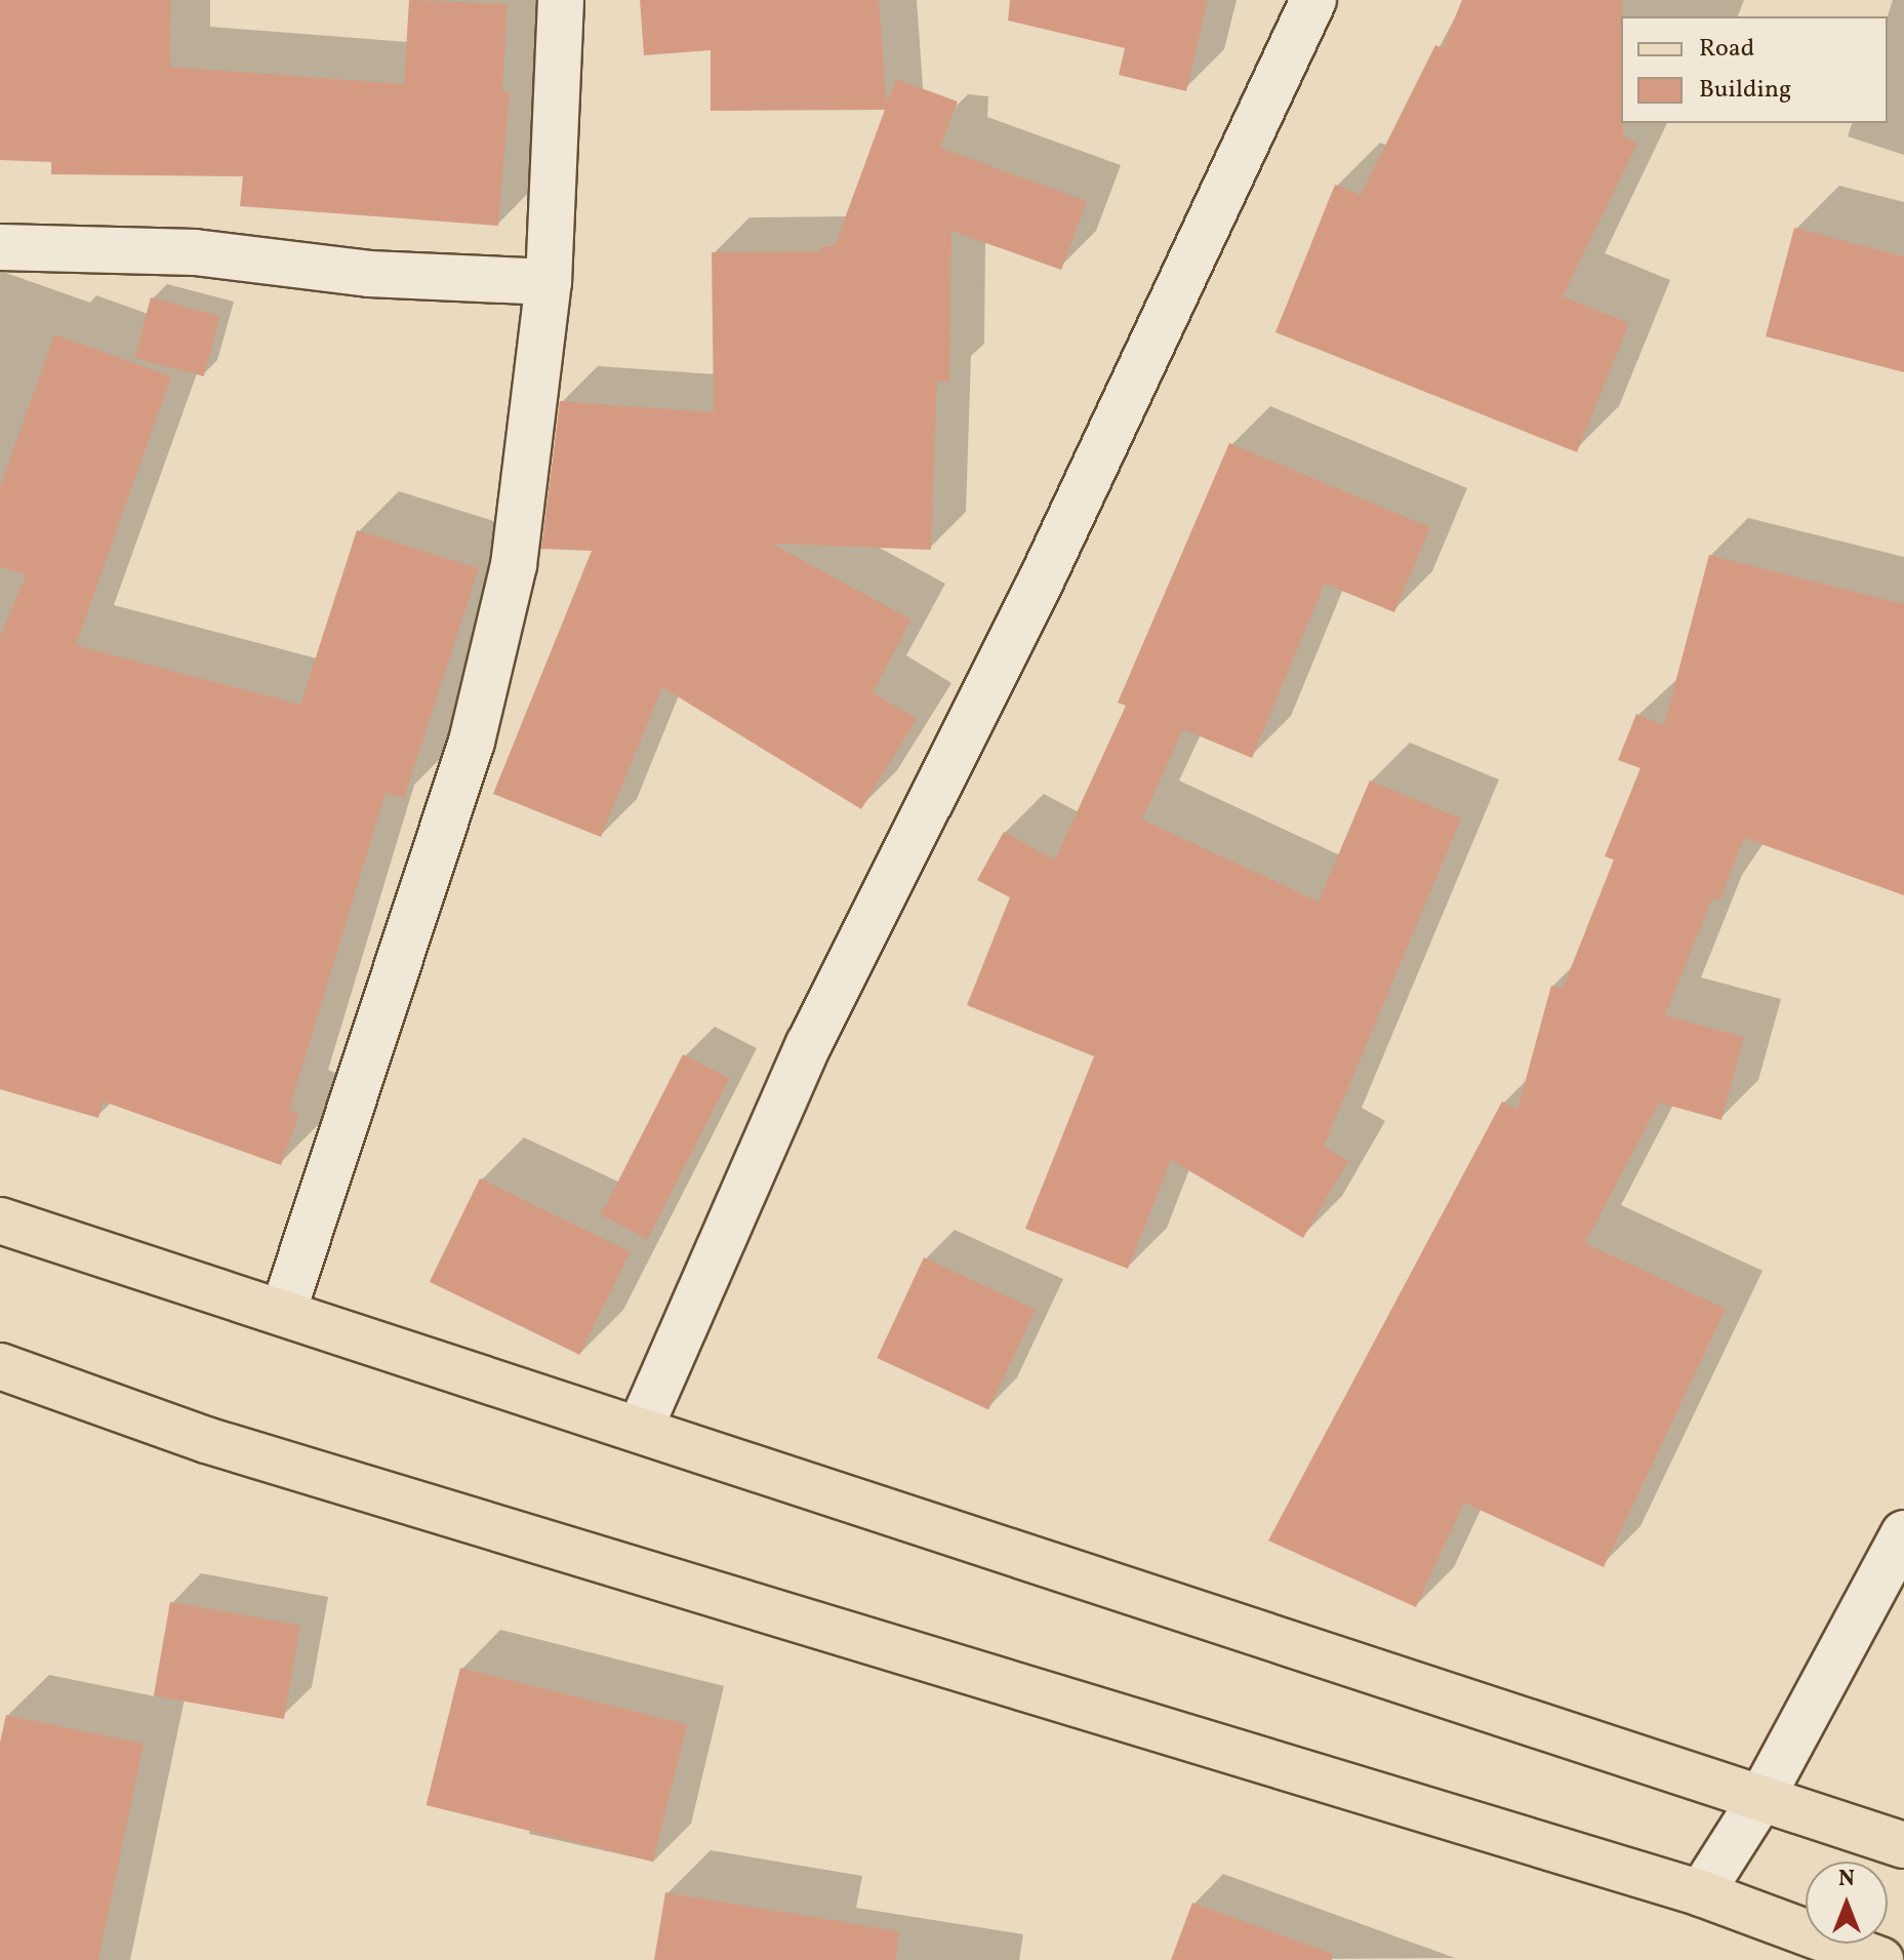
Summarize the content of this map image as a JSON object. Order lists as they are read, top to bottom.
{
  "legend": ["Road", "Building"],
  "north": "top"
}
